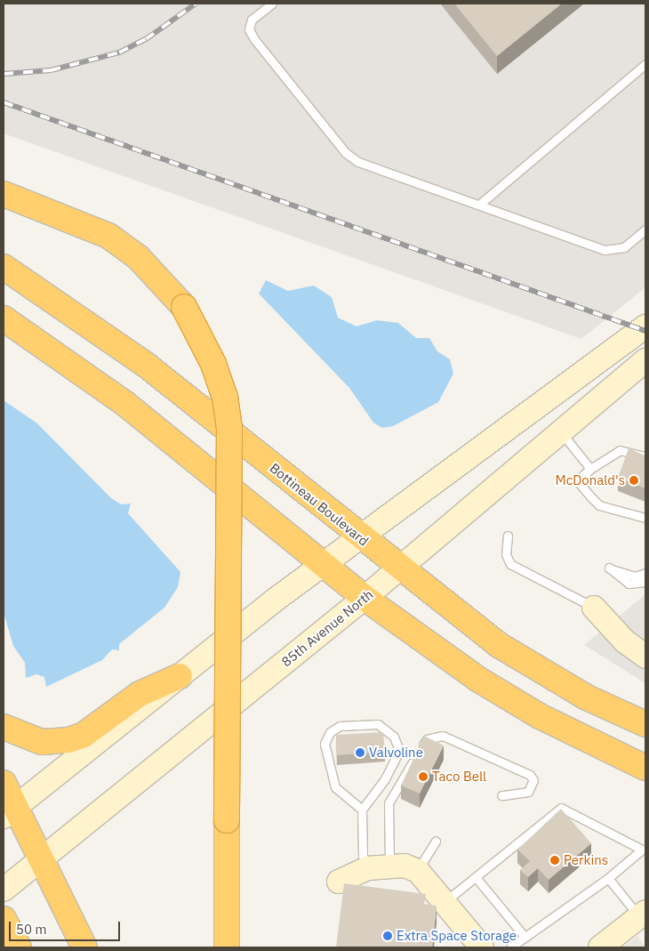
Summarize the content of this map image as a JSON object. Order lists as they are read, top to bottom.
{
  "streets": {
    "highway": ["Bottineau Boulevard"],
    "main road": ["85th Avenue North"]
  },
  "crossings": [
    ["Bottineau Boulevard", "85th Avenue North"]
  ],
  "places": [
    "McDonald's",
    "Valvoline",
    "Taco Bell",
    "Perkins",
    "Extra Space Storage"
  ],
  "scale_bar": "50 m"
}
